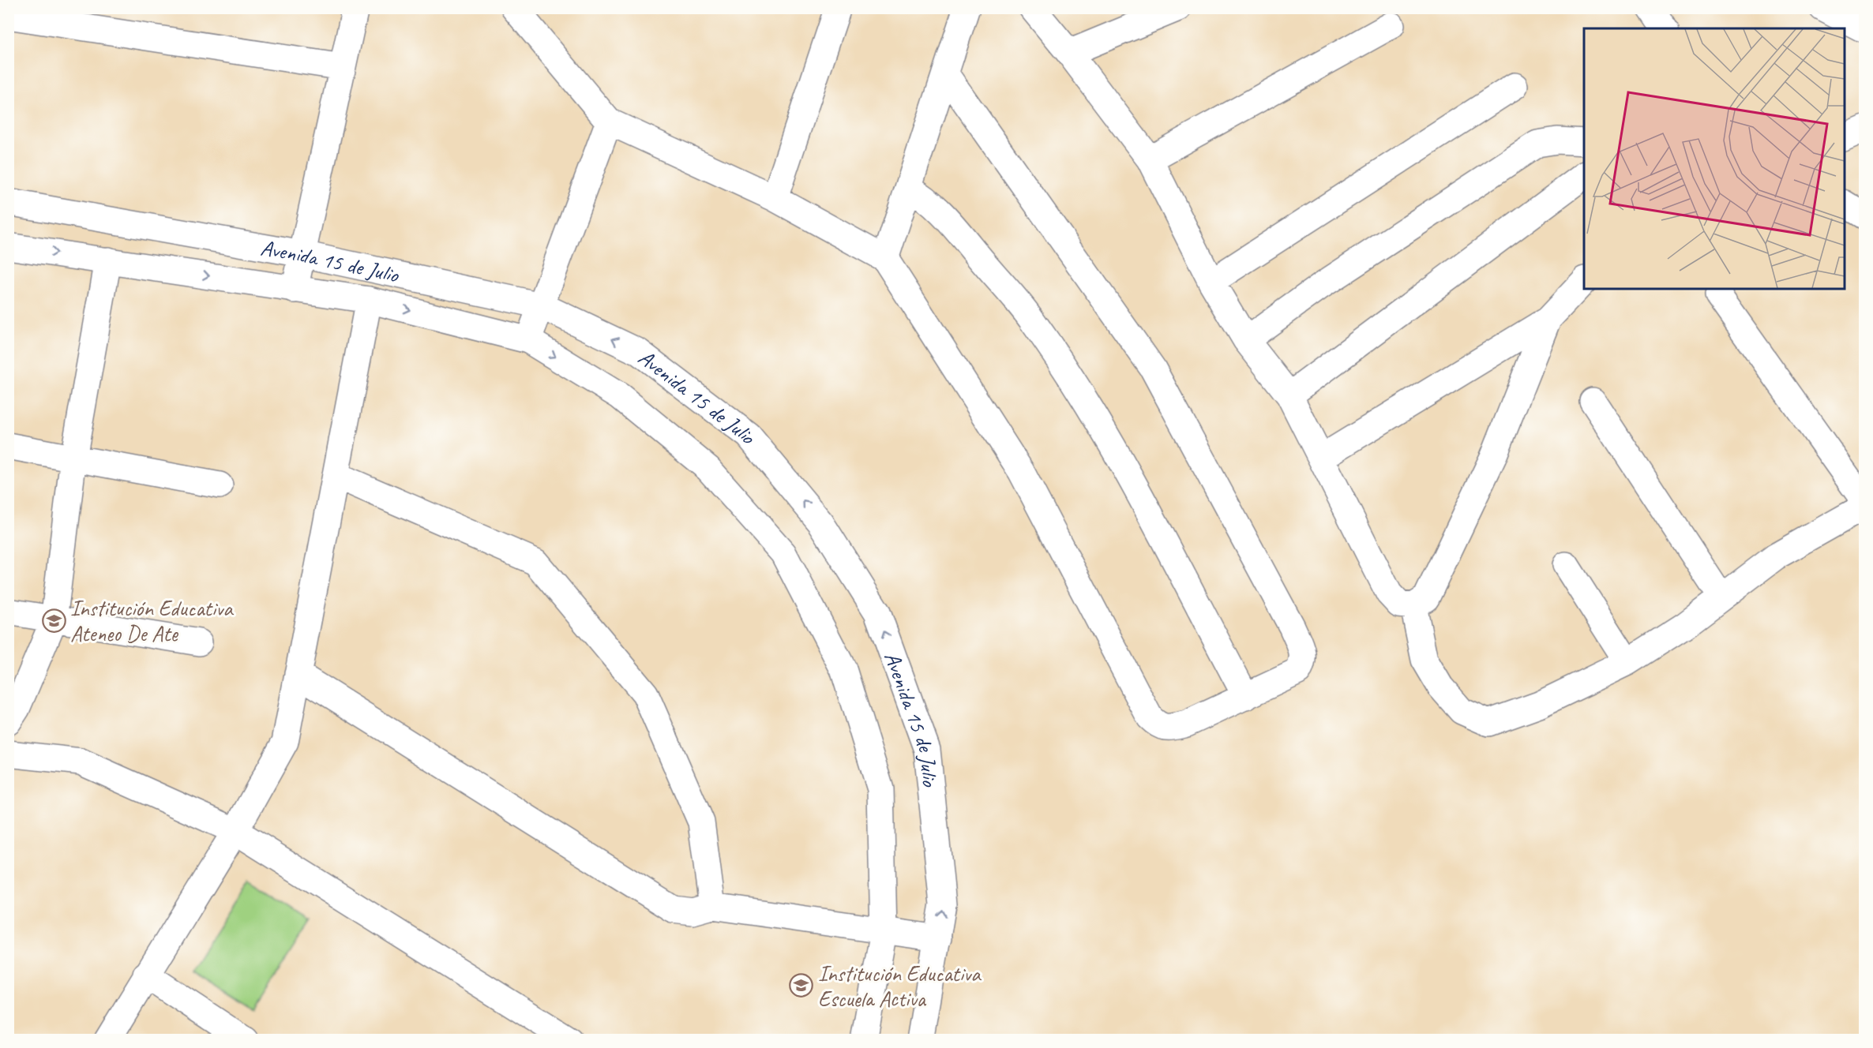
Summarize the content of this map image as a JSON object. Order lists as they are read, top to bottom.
{
  "streets": {
    "street": ["Avenida 15 de Julio"]
  },
  "places": {
    "school or university": ["Institución Educativa Ateneo De Ate", "Institución Educativa Escuela Activa"]
  }
}
